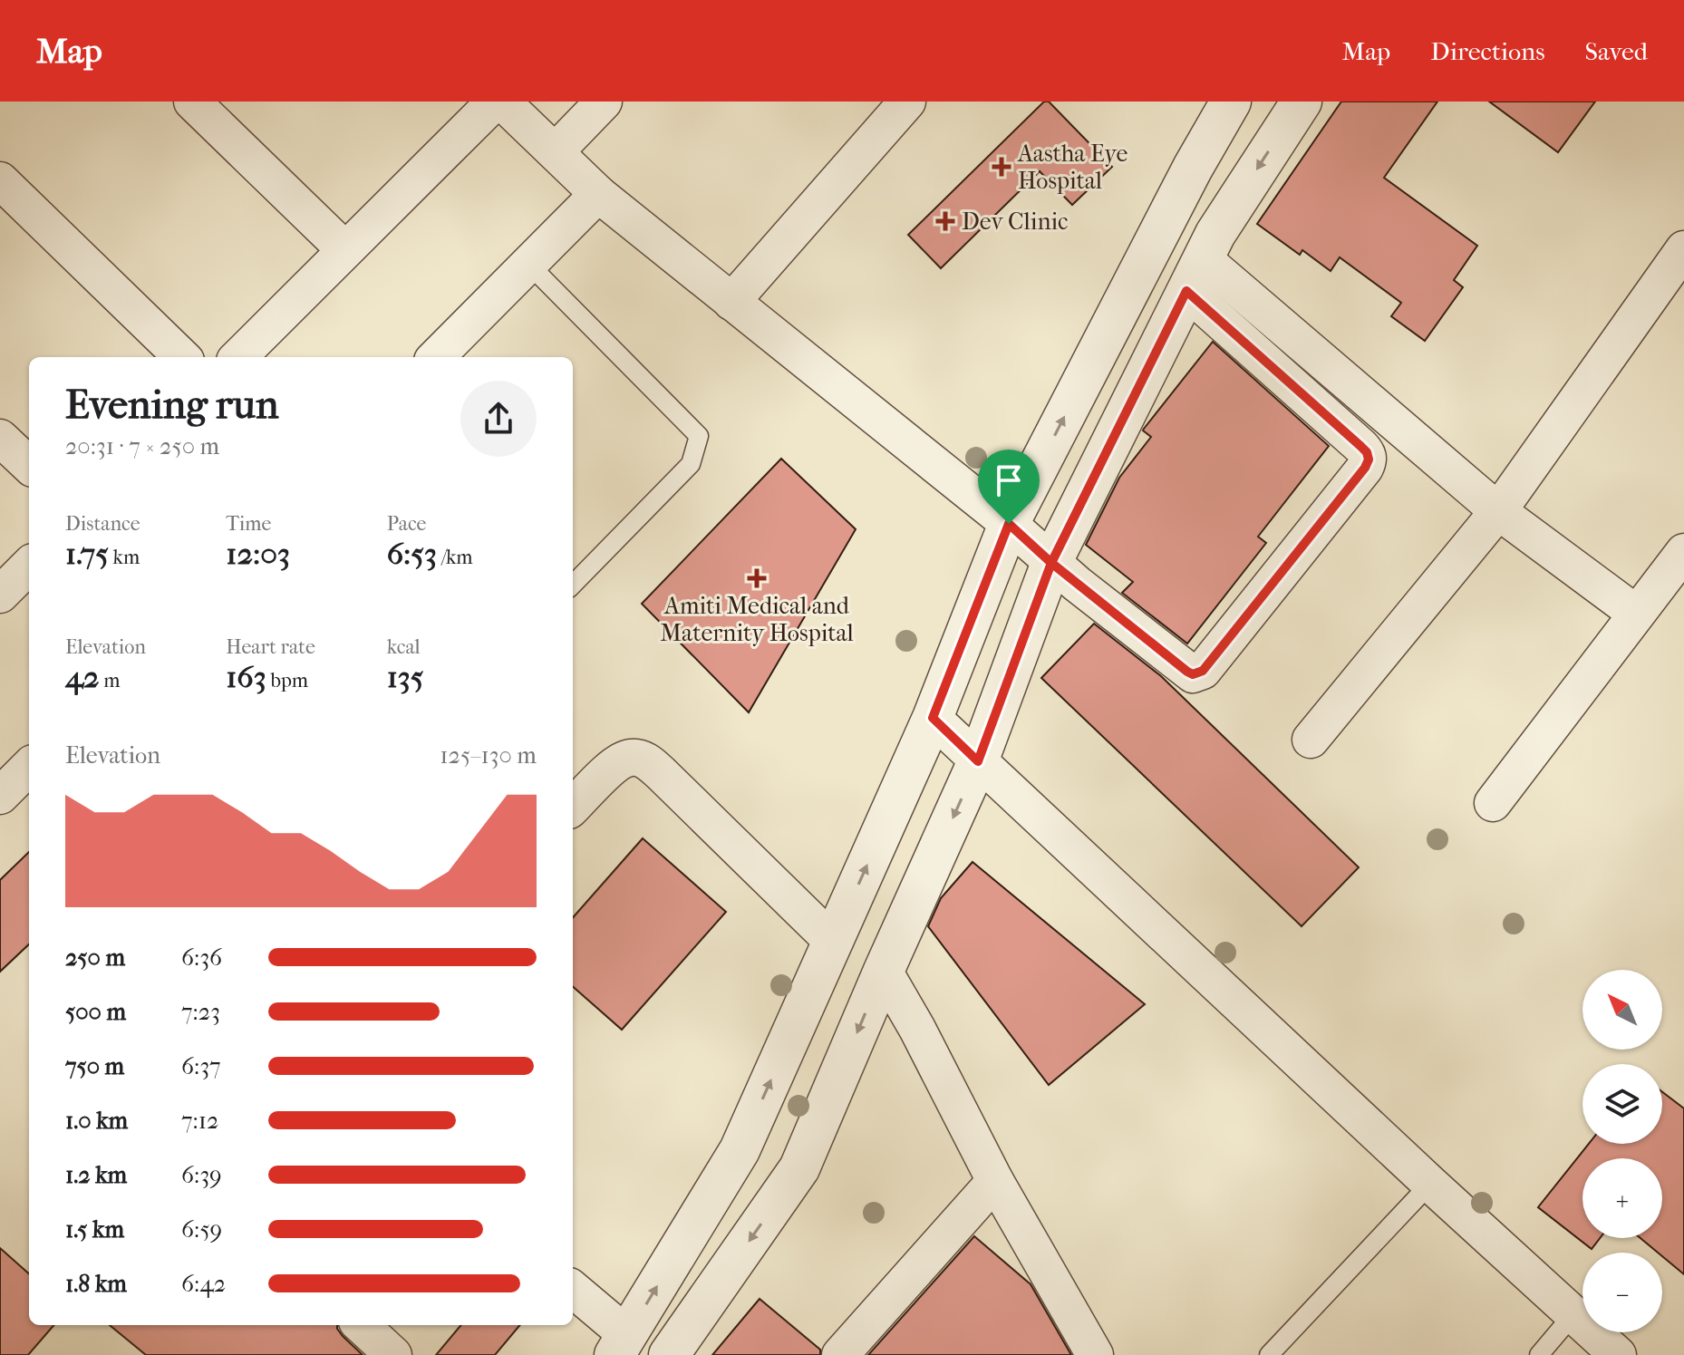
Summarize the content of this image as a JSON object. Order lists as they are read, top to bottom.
{
  "places": {
    "health": ["Aastha Eye Hospital", "Dev Clinic", "Amiti Medical and Maternity Hospital"]
  },
  "north": "top left",
  "page": {
    "header": "Map",
    "nav": ["Map", "Directions", "Saved"],
    "heading": ["Evening run", "20:31 · 7 × 250 m"],
    "stats": [
      ["Distance", "1.75 km"],
      ["Time", "12:03"],
      ["Pace", "6:53 /km"],
      ["Elevation", "42 m"],
      ["Heart rate", "163 bpm"],
      ["kcal", "135"]
    ],
    "chart": ["Elevation", "125–130 m"],
    "list": [
      {
        "name": "250 m",
        "note": "6:36"
      },
      {
        "name": "500 m",
        "note": "7:23"
      },
      {
        "name": "750 m",
        "note": "6:37"
      },
      {
        "name": "1.0 km",
        "note": "7:12"
      },
      {
        "name": "1.2 km",
        "note": "6:39"
      },
      {
        "name": "1.5 km",
        "note": "6:59"
      },
      {
        "name": "1.8 km",
        "note": "6:42"
      }
    ],
    "map_buttons": ["+", "−"]
  }
}
